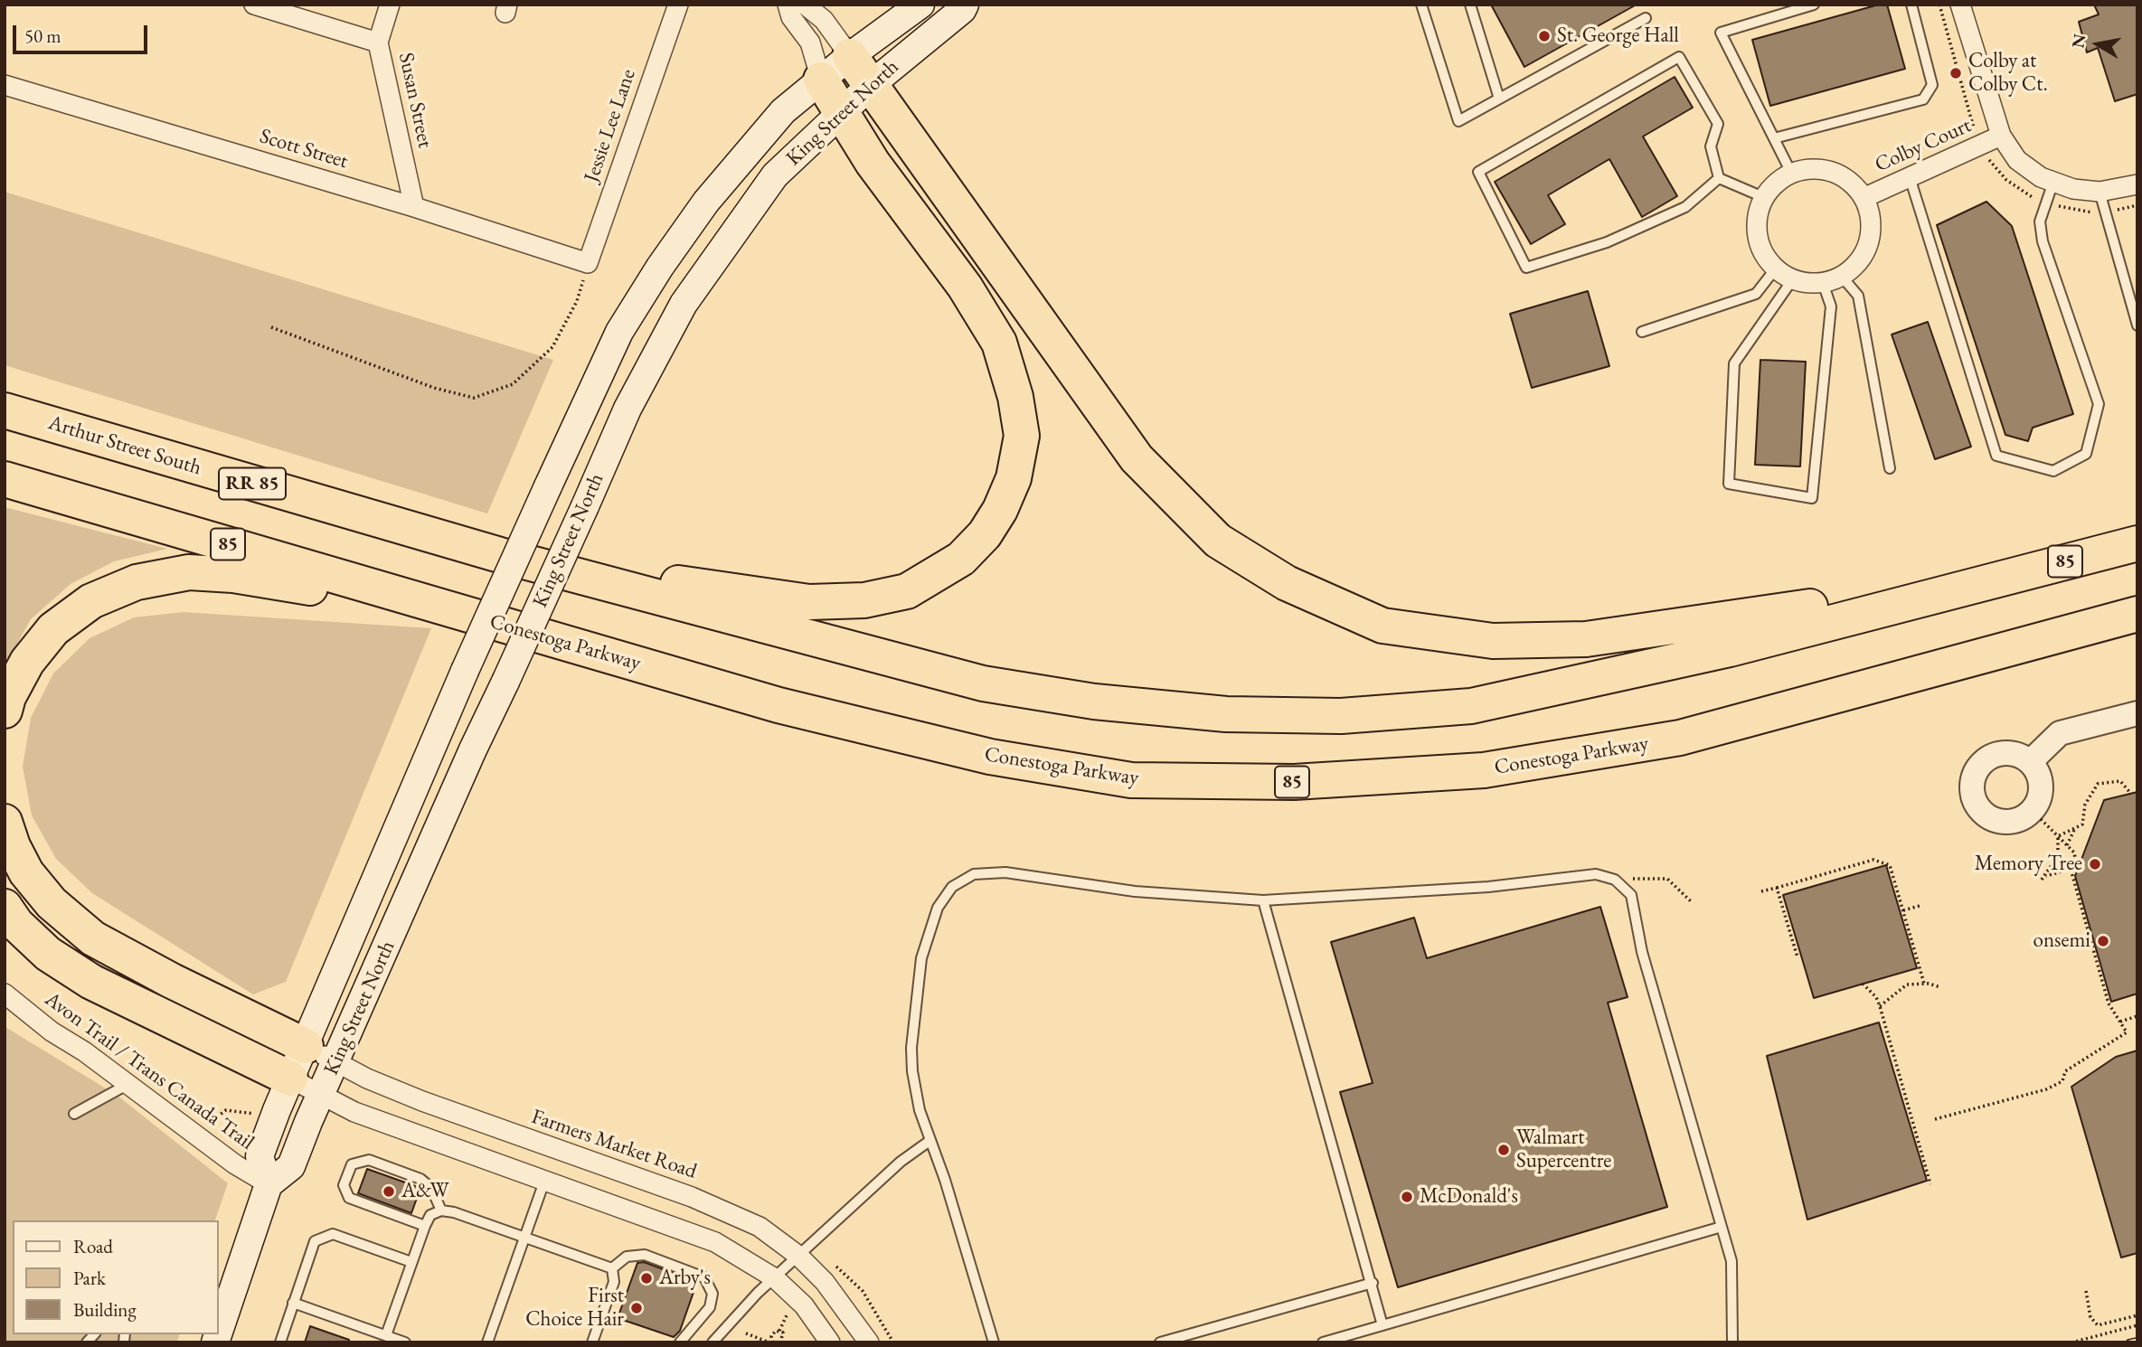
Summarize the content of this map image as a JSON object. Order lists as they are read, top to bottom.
{
  "streets": {
    "highway": [
      "Arthur Street South",
      "RR 85",
      "85",
      "Conestoga Parkway"
    ],
    "main road": ["King Street North"],
    "street": [
      "Susan Street",
      "Jessie Lee Lane",
      "Colby Court",
      "Scott Street",
      "Avon Trail / Trans Canada Trail",
      "Farmers Market Road"
    ]
  },
  "crossings": [
    ["Susan Street", "Scott Street"],
    ["King Street North", "Avon Trail / Trans Canada Trail"],
    ["King Street North", "Farmers Market Road"],
    ["Jessie Lee Lane", "Scott Street"],
    ["Arthur Street South", "85"]
  ],
  "places": [
    "St. George Hall",
    "Colby at Colby Ct.",
    "Memory Tree",
    "onsemi",
    "Walmart Supercentre",
    "A&W",
    "McDonald's",
    "Arby's",
    "First Choice Hair"
  ],
  "legend": ["Road", "Park", "Building"],
  "scale_bar": "50 m",
  "north": "left"
}
